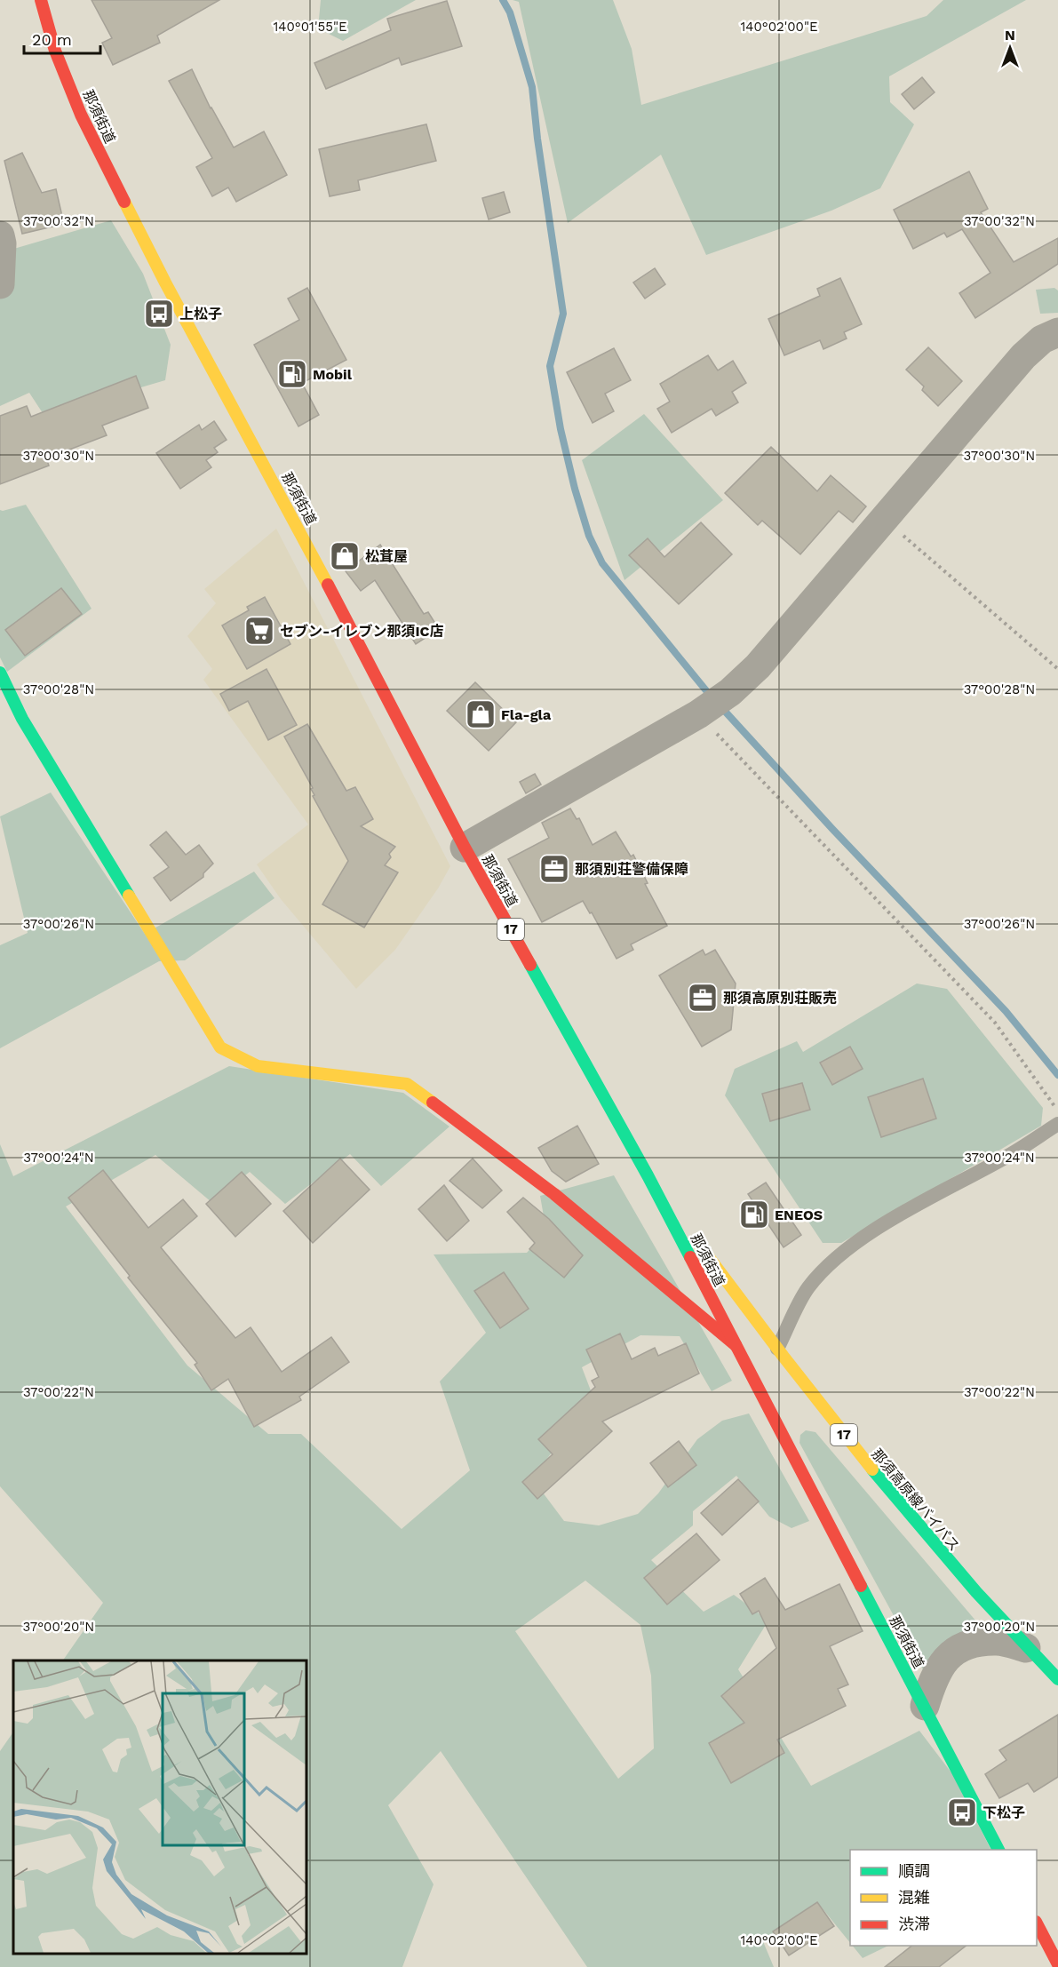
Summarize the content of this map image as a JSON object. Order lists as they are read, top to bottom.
{
  "streets": {
    "main road": ["那須街道", "17", "那須高原線バイパス"]
  },
  "crossings": [
    ["那須街道", "那須高原線バイパス"]
  ],
  "places": {
    "bus stop": ["上松子", "下松子"],
    "fuel station": ["Mobil", "ENEOS"],
    "shop": ["松茸屋", "Fla-gla"],
    "supermarket": ["セブン-イレブン那須IC店"],
    "office": ["那須別荘警備保障", "那須高原別荘販売"]
  },
  "legend": ["順調", "混雑", "渋滞"],
  "scale_bar": "20 m",
  "north": "top",
  "coordinates": [
    "140°01'55\"E",
    "140°02'00\"E",
    "37°00'32\"N",
    "37°00'30\"N",
    "37°00'28\"N",
    "37°00'26\"N",
    "37°00'24\"N",
    "37°00'22\"N",
    "37°00'20\"N"
  ]
}
